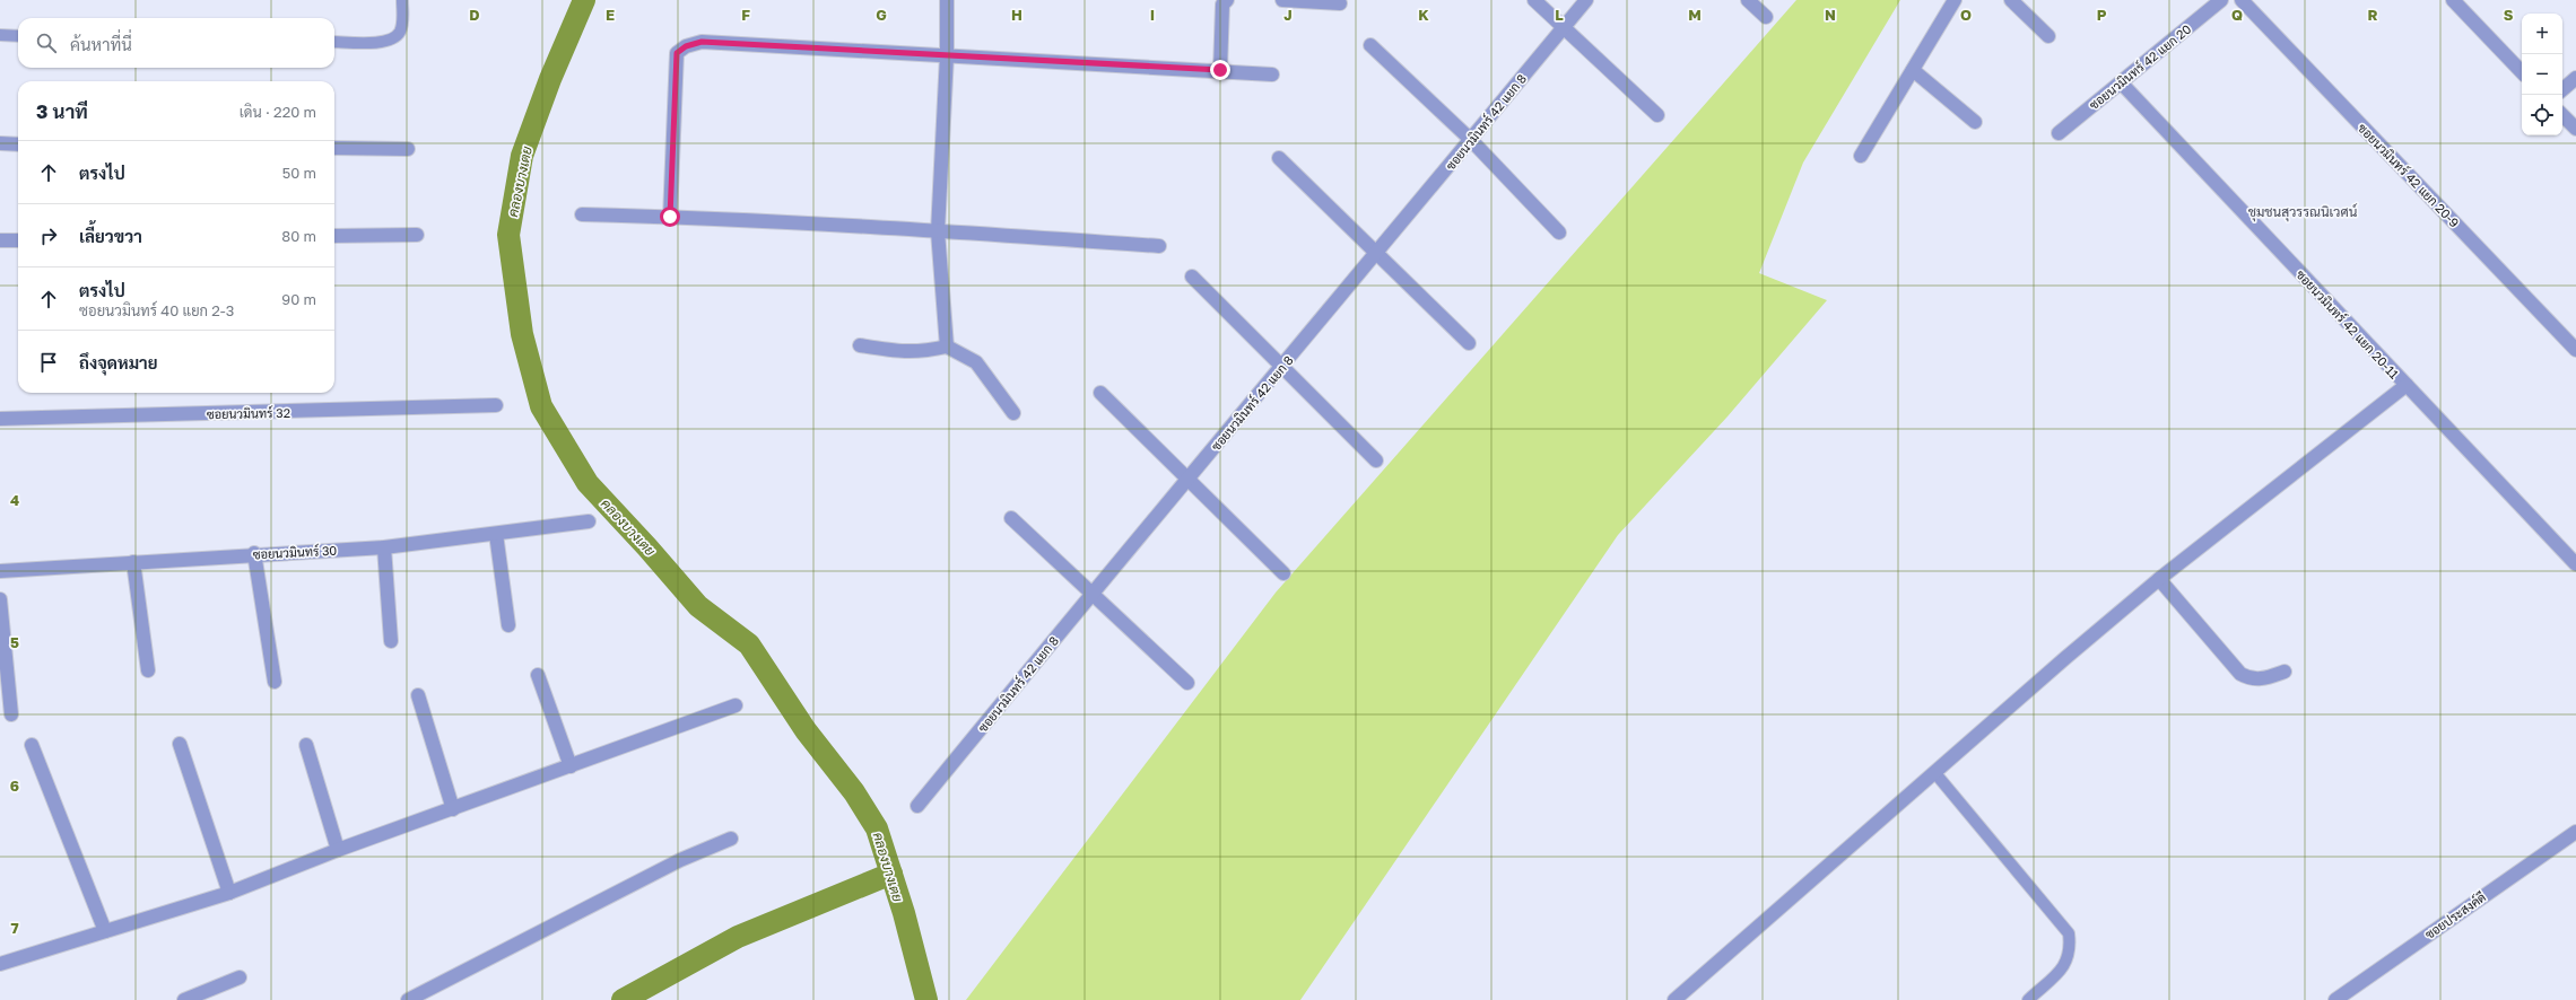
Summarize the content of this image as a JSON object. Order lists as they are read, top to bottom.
{
  "streets": {
    "street": [
      "ซอยนวมินทร์ 42 แยก 20",
      "ซอยนวมินทร์ 42 แยก 8",
      "ซอยนวมินทร์ 42 แยก 20-9",
      "ซอยนวมินทร์ 42 แยก 20-11",
      "ซอยนวมินทร์ 32",
      "ซอยนวมินทร์ 30",
      "ซอยประสงค์ดี"
    ]
  },
  "crossings": [
    ["ซอยนวมินทร์ 42 แยก 20", "ซอยนวมินทร์ 42 แยก 20-11"]
  ],
  "districts": ["ชุมชนสุวรรณนิเวศน์"],
  "water": ["คลองบางเตย"],
  "page": {
    "map_buttons": ["+", "−"],
    "search": "ค้นหาที่นี่",
    "heading": ["3 นาที", "เดิน · 220 m"],
    "list": [
      ["ตรงไป", "50 m"],
      ["เลี้ยวขวา", "80 m"],
      ["ตรงไป", "ซอยนวมินทร์ 40 แยก 2-3", "90 m"],
      "ถึงจุดหมาย"
    ]
  },
  "grid": {
    "columns": [
      "D",
      "E",
      "F",
      "G",
      "H",
      "I",
      "J",
      "K",
      "L",
      "M",
      "N",
      "O",
      "P",
      "Q",
      "R",
      "S"
    ],
    "rows": [
      "4",
      "5",
      "6",
      "7"
    ]
  }
}
